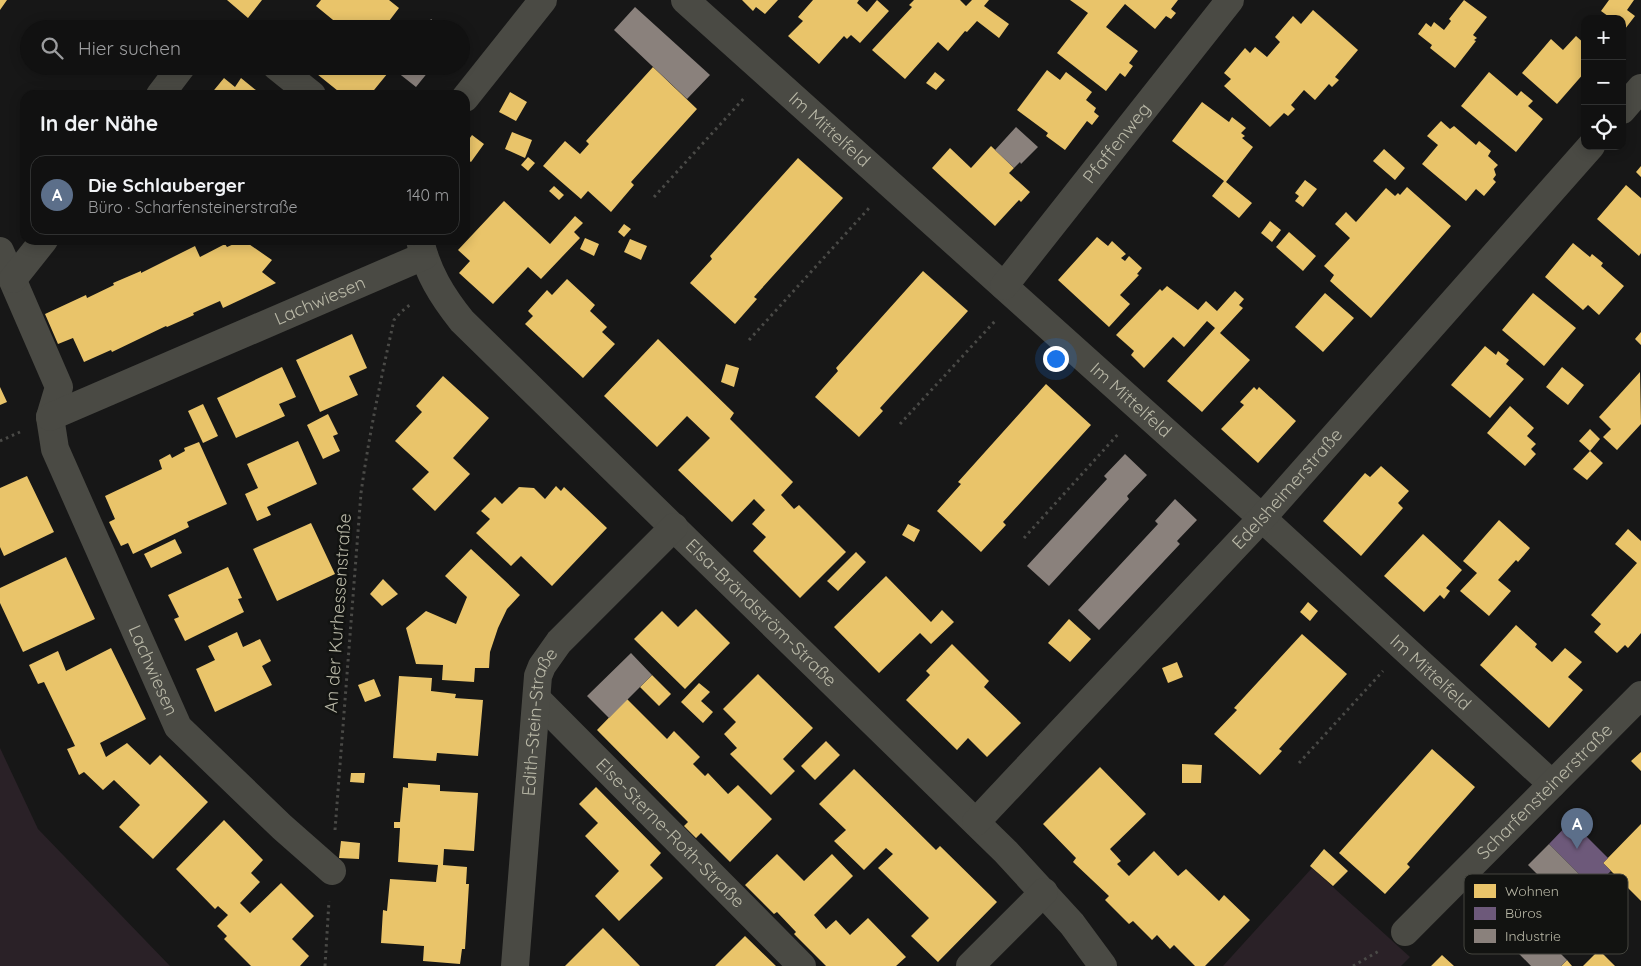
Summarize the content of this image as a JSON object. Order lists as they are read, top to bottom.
{
  "streets": {
    "street": [
      "Im Mittelfeld",
      "Pfaffenweg",
      "Lachwiesen",
      "Edelsheimerstraße",
      "Elsa-Brändström-Straße",
      "Edith-Stein-Straße",
      "Scharfensteinerstraße",
      "Else-Sterne-Roth-Straße"
    ],
    "path": ["An der Kurhessenstraße"]
  },
  "crossings": [
    ["Im Mittelfeld", "Pfaffenweg"],
    ["Im Mittelfeld", "Edelsheimerstraße"],
    ["Im Mittelfeld", "Scharfensteinerstraße"],
    ["Lachwiesen", "Elsa-Brändström-Straße"],
    ["Lachwiesen", "An der Kurhessenstraße"],
    ["Edelsheimerstraße", "Elsa-Brändström-Straße"],
    ["Elsa-Brändström-Straße", "An der Kurhessenstraße"],
    ["Elsa-Brändström-Straße", "Edith-Stein-Straße"],
    ["Edith-Stein-Straße", "Else-Sterne-Roth-Straße"]
  ],
  "legend": ["Wohnen", "Büros", "Industrie"],
  "page": {
    "map_buttons": ["+", "−"],
    "search": "Hier suchen",
    "heading": "In der Nähe",
    "list": [
      {
        "mark": "A",
        "name": "Die Schlauberger",
        "note": "Büro · Scharfensteinerstraße",
        "value": "140 m"
      }
    ],
    "pins": "A"
  }
}
